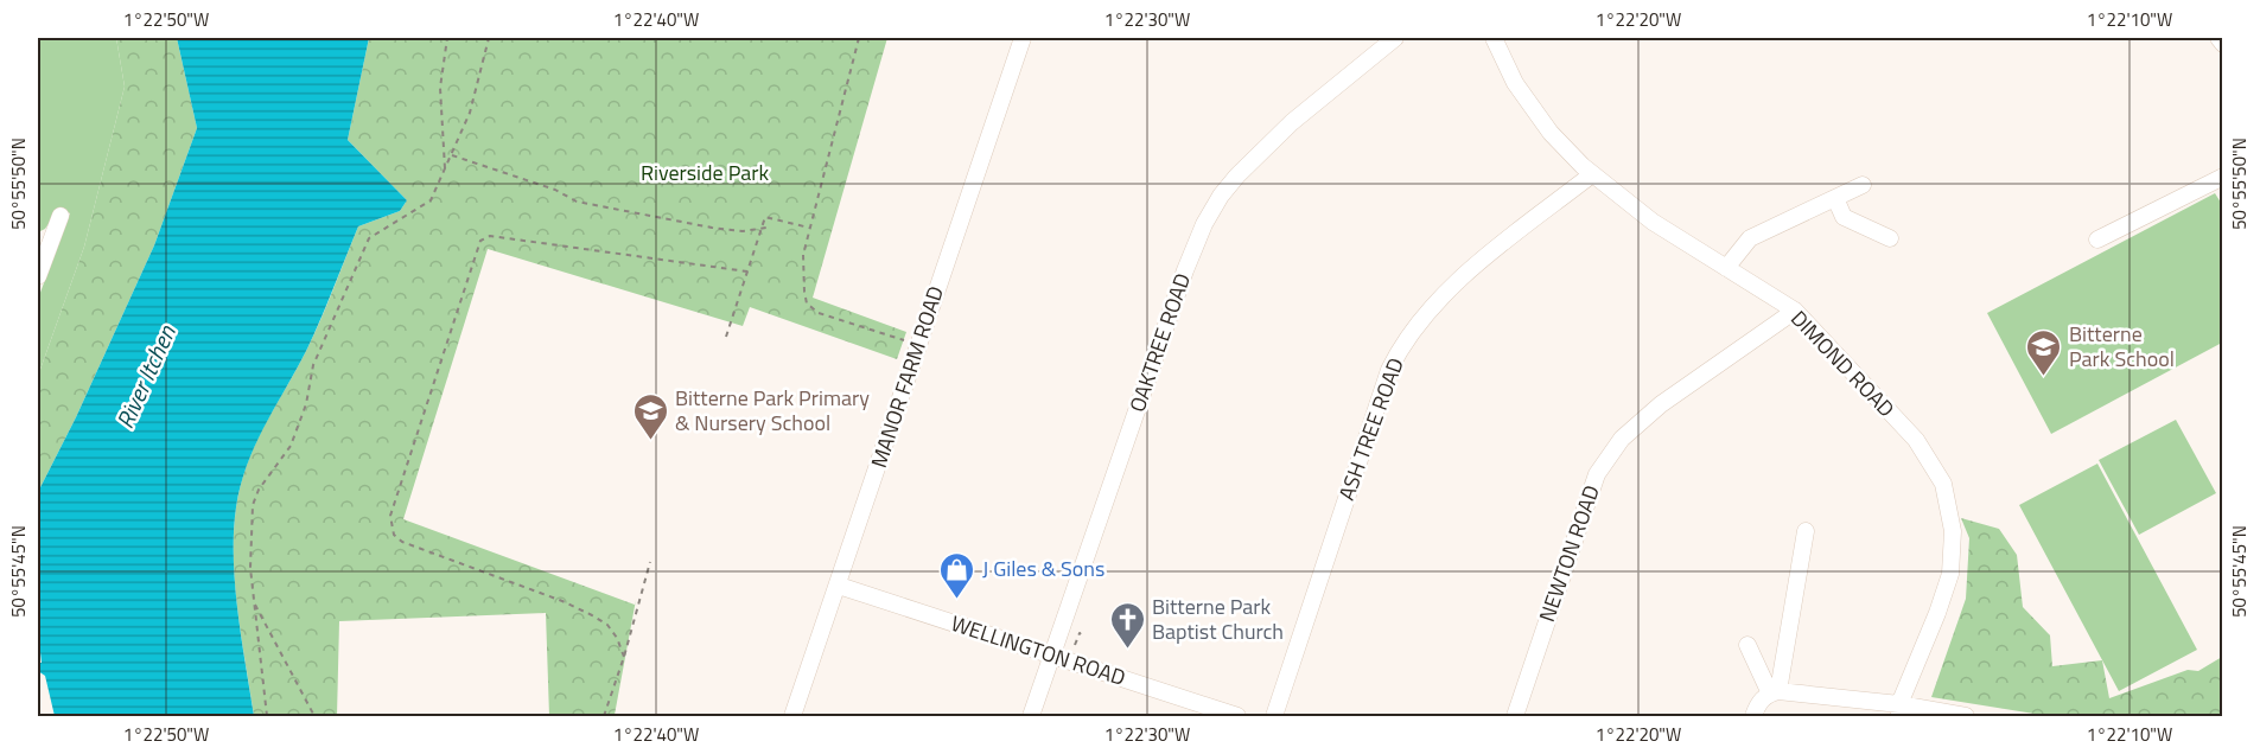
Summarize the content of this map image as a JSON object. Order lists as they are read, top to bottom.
{
  "streets": {
    "street": [
      "OAKTREE ROAD",
      "DIMOND ROAD",
      "MANOR FARM ROAD",
      "ASH TREE ROAD",
      "NEWTON ROAD",
      "WELLINGTON ROAD"
    ]
  },
  "crossings": [
    ["OAKTREE ROAD", "WELLINGTON ROAD"],
    ["DIMOND ROAD", "ASH TREE ROAD"],
    ["DIMOND ROAD", "NEWTON ROAD"],
    ["MANOR FARM ROAD", "WELLINGTON ROAD"]
  ],
  "water": ["River Itchen"],
  "parks": ["Riverside Park"],
  "places": {
    "school or university": ["Bitterne Park School", "Bitterne Park Primary & Nursery School"],
    "shop": ["J Giles & Sons"],
    "church": ["Bitterne Park Baptist Church"]
  },
  "coordinates": [
    "1°22'50\"W",
    "1°22'40\"W",
    "1°22'30\"W",
    "1°22'20\"W",
    "1°22'10\"W",
    "50°55'50\"N",
    "50°55'45\"N"
  ]
}
